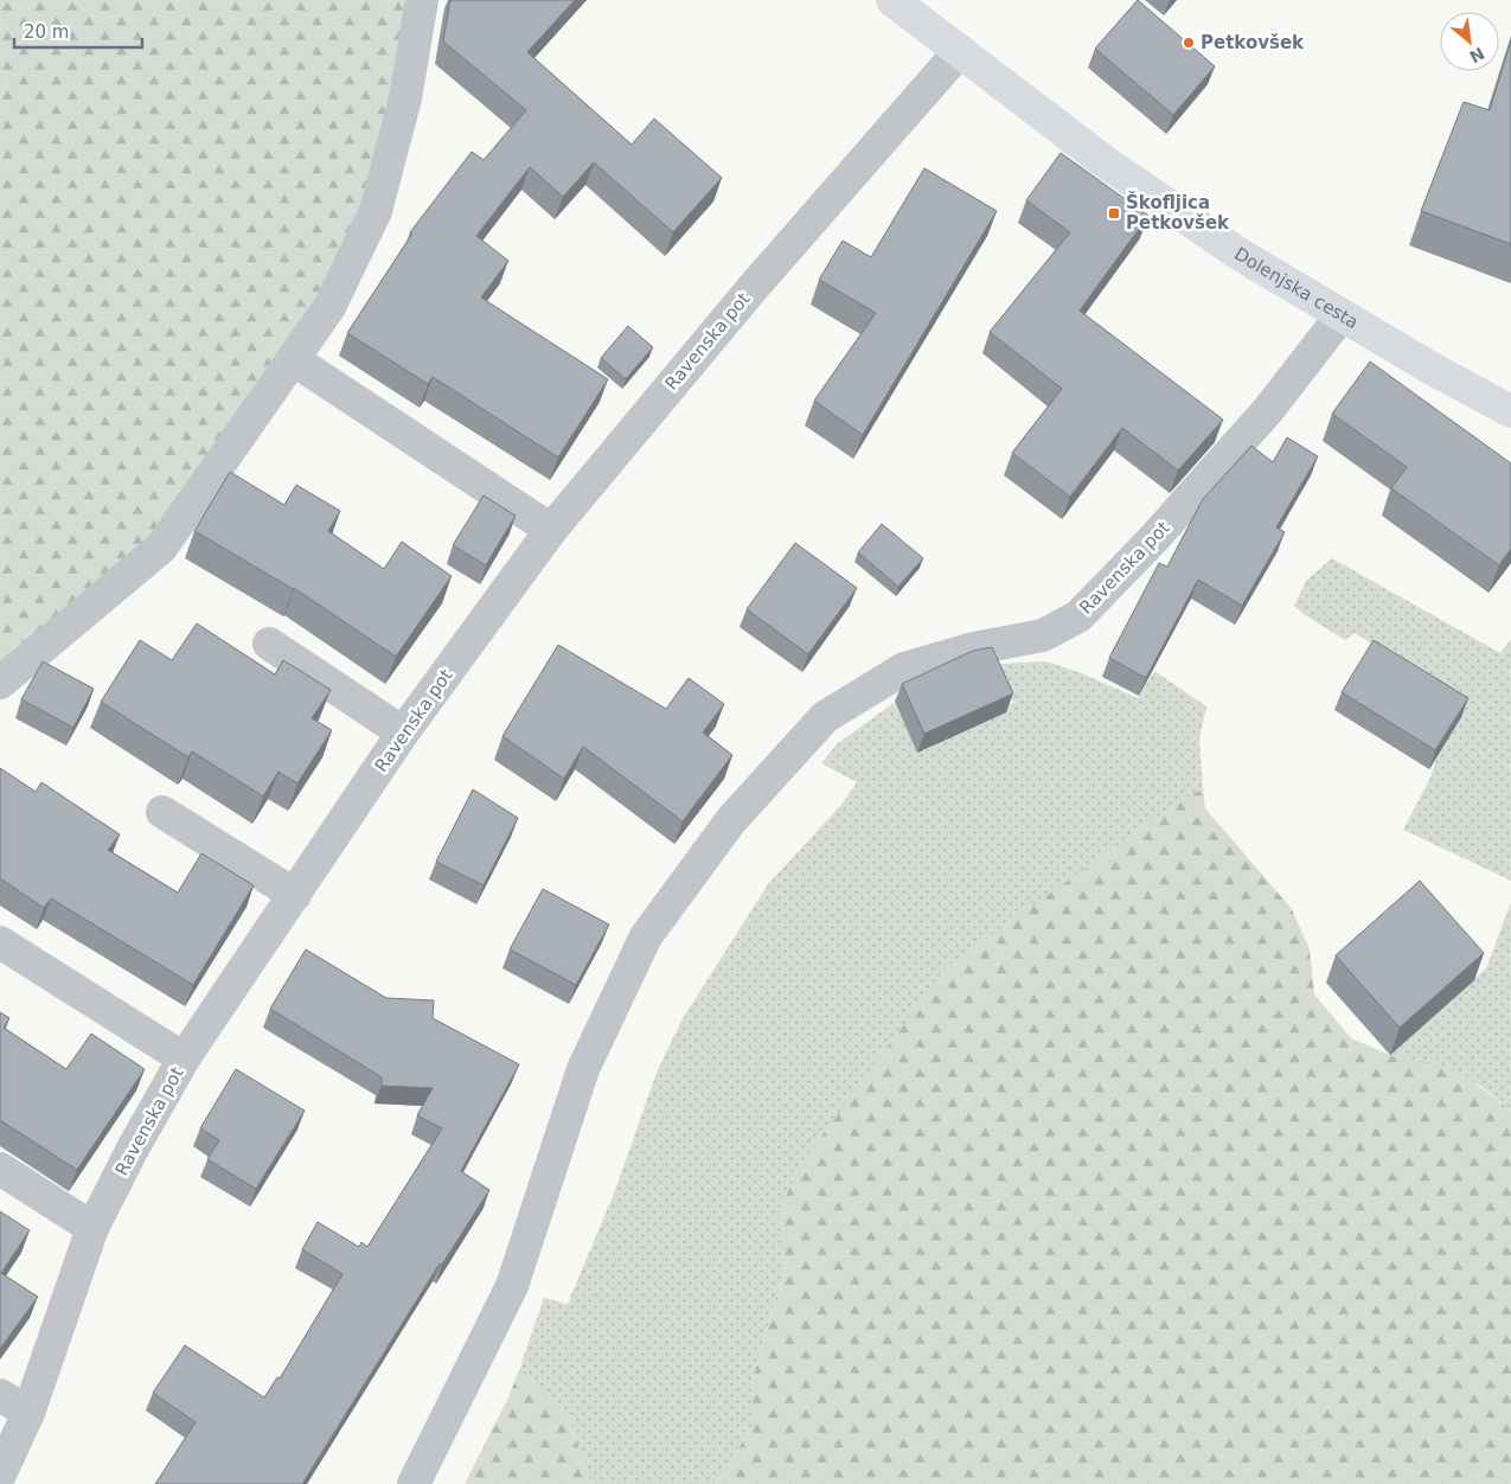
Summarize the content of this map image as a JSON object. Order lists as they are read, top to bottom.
{
  "streets": {
    "main road": ["Dolenjska cesta"],
    "street": ["Ravenska pot"]
  },
  "crossings": [
    ["Dolenjska cesta", "Ravenska pot"]
  ],
  "places": {
    "other": ["Petkovšek"],
    "transit": ["Škofljica Petkovšek"]
  },
  "scale_bar": "20 m",
  "north": "bottom right"
}
